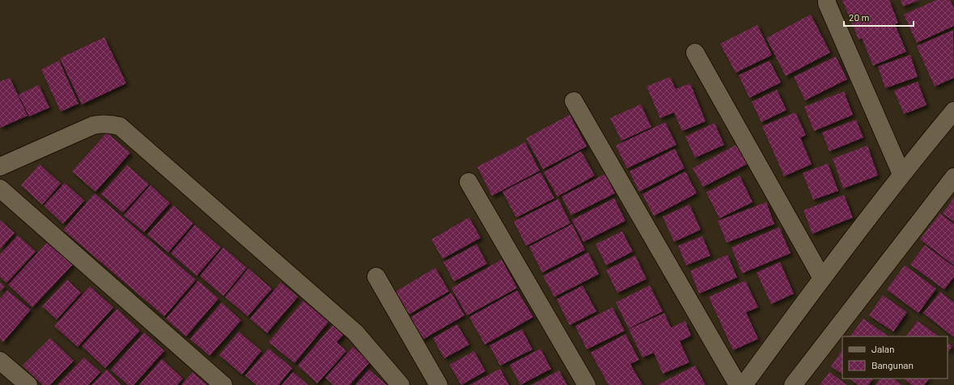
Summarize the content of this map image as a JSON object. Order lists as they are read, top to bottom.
{
  "legend": ["Jalan", "Bangunan"],
  "scale_bar": "20 m"
}
